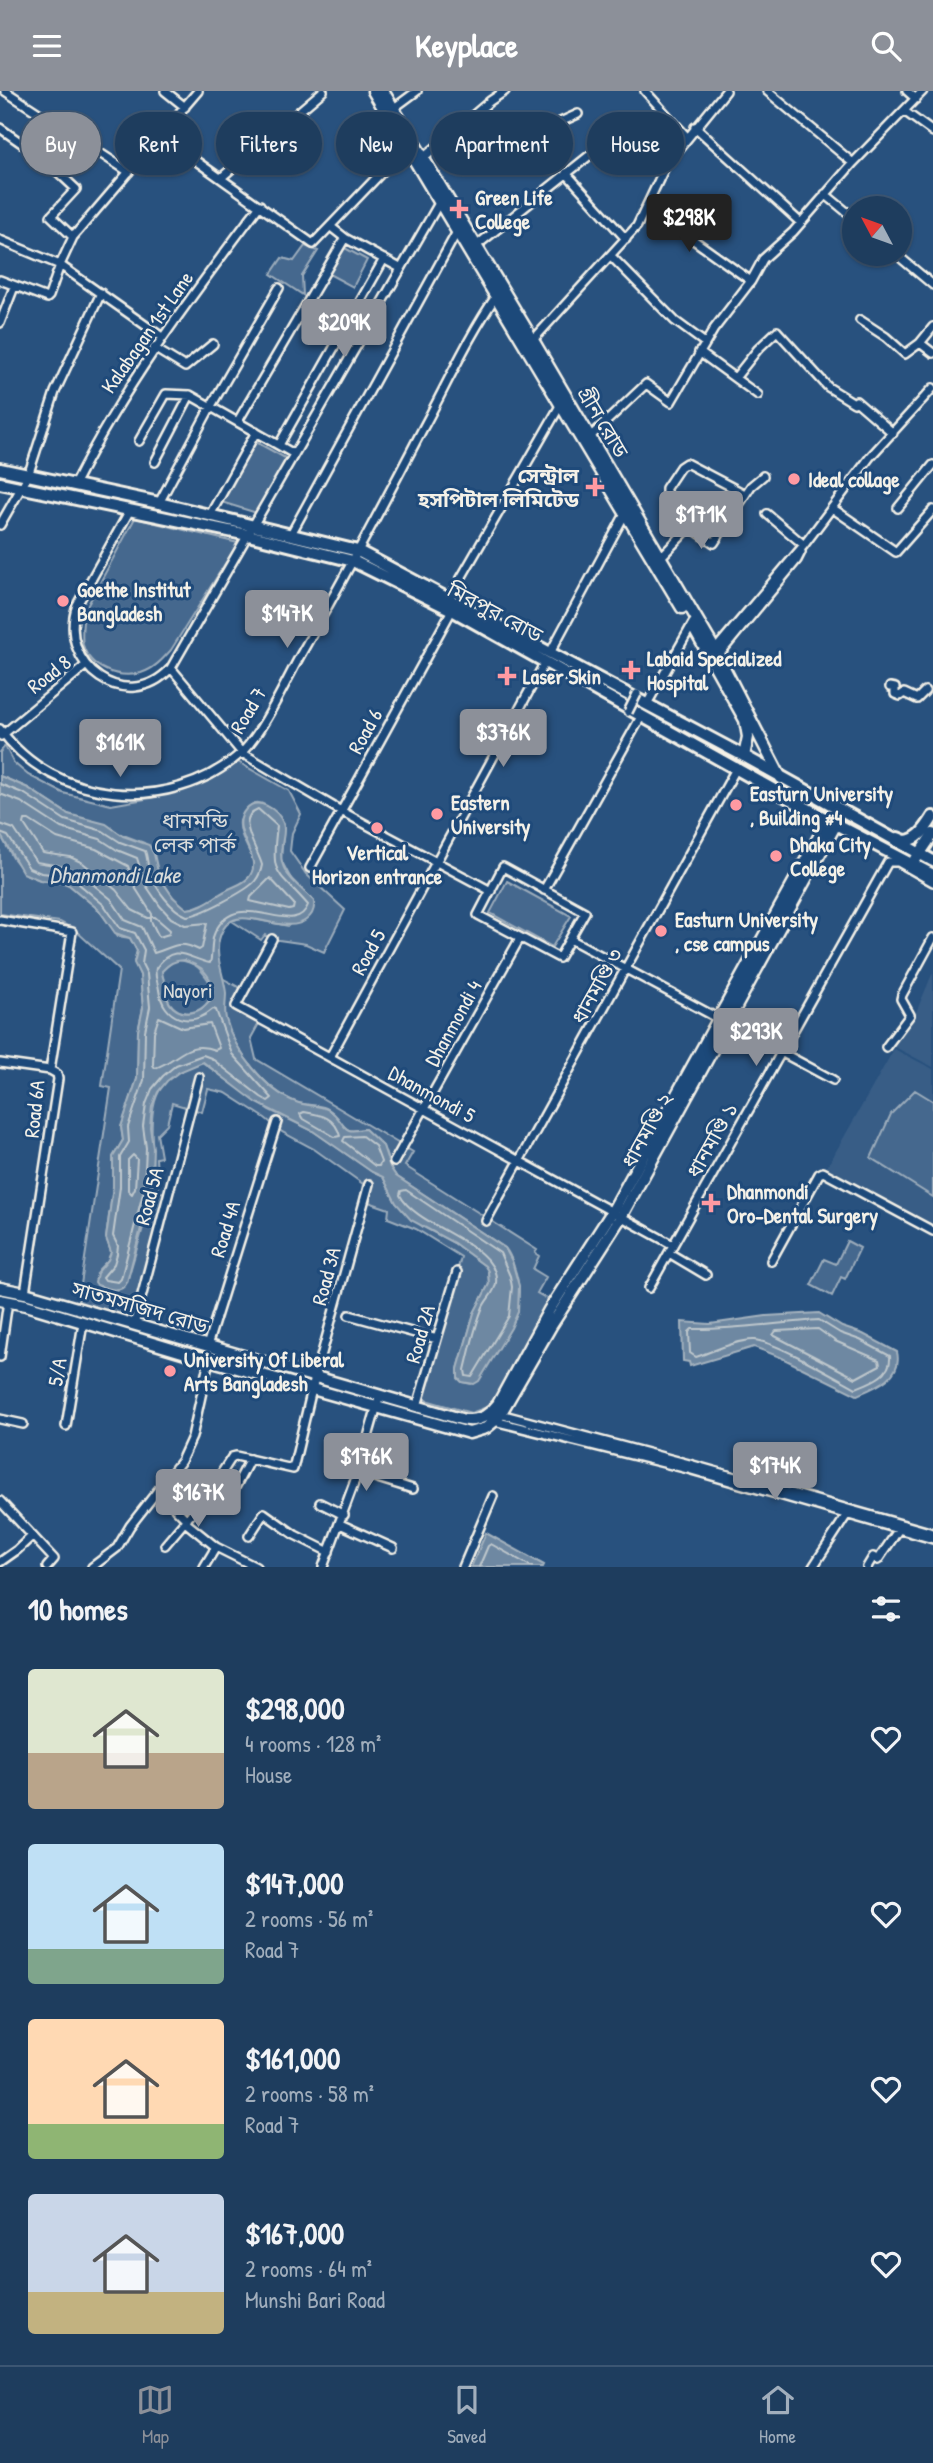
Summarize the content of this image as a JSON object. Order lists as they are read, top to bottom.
{
  "streets": {
    "highway": ["মিরপুর রোড"],
    "main road": ["গ্রীন রোড", "ধানমণ্ডি ২", "সাতমসজিদ রোড"],
    "street": [
      "Kalabagan 1st Lane",
      "Road 8",
      "Road 7",
      "Road 6",
      "Road 5",
      "ধানমণ্ডি ৩",
      "Dhanmondi 4",
      "Dhanmondi 5",
      "Road 6A",
      "ধানমণ্ডি ১",
      "Road 5A",
      "Road 4A",
      "Road 3A",
      "Road 2A",
      "5/A"
    ]
  },
  "crossings": [
    ["Kalabagan 1st Lane", "মিরপুর রোড"],
    ["গ্রীন রোড", "মিরপুর রোড"],
    ["গ্রীন রোড", "Road 7"],
    ["গ্রীন রোড", "Road 6"],
    ["গ্রীন রোড", "Road 5"],
    ["মিরপুর রোড", "Road 7"],
    ["মিরপুর রোড", "Road 6"],
    ["মিরপুর রোড", "Road 5"],
    ["মিরপুর রোড", "ধানমণ্ডি ৩"],
    ["মিরপুর রোড", "ধানমণ্ডি ২"],
    ["Road 8", "Road 7"],
    ["Road 5", "Dhanmondi 5"],
    ["ধানমণ্ডি ৩", "Dhanmondi 5"],
    ["Dhanmondi 4", "Dhanmondi 5"],
    ["Dhanmondi 5", "ধানমণ্ডি ২"],
    ["Road 6A", "সাতমসজিদ রোড"],
    ["ধানমণ্ডি ২", "সাতমসজিদ রোড"],
    ["Road 5A", "সাতমসজিদ রোড"],
    ["Road 4A", "সাতমসজিদ রোড"],
    ["Road 3A", "সাতমসজিদ রোড"],
    ["সাতমসজিদ রোড", "Road 2A"],
    ["সাতমসজিদ রোড", "5/A"]
  ],
  "water": ["Dhanmondi Lake"],
  "parks": ["ধানমন্ডি লেক পার্ক", "Nayori"],
  "places": {
    "health": [
      "Green Life College",
      "সেন্ট্রাল হসপিটাল লিমিটেড",
      "Labaid Specialized Hospital",
      "Laser Skin",
      "Dhanmondi Oro-Dental Surgery"
    ],
    "other": [
      "Ideal collage",
      "Goethe Institut Bangladesh",
      "Easturn University , Building #4",
      "Eastern University",
      "Vertical Horizon entrance",
      "Dhaka City College",
      "Easturn University , cse campus",
      "University Of Liberal Arts Bangladesh"
    ]
  },
  "north": "top left",
  "page": {
    "header": "Keyplace",
    "chip": [
      "Buy",
      "Rent",
      "Filters",
      "New",
      "Apartment",
      "House"
    ],
    "price": [
      "$298K",
      "$209K",
      "$171K",
      "$147K",
      "$376K",
      "$161K",
      "$293K",
      "$176K",
      "$174K",
      "$167K"
    ],
    "heading": "10 homes",
    "list": [
      {
        "name": "$298,000",
        "note": "4 rooms · 128 m² · House"
      },
      {
        "name": "$147,000",
        "note": "2 rooms · 56 m² · Road 7"
      },
      {
        "name": "$161,000",
        "note": "2 rooms · 58 m² · Road 7"
      },
      {
        "name": "$167,000",
        "note": "2 rooms · 64 m² · Munshi Bari Road"
      }
    ],
    "tabs": ["Map", "Saved", "Home"]
  }
}
